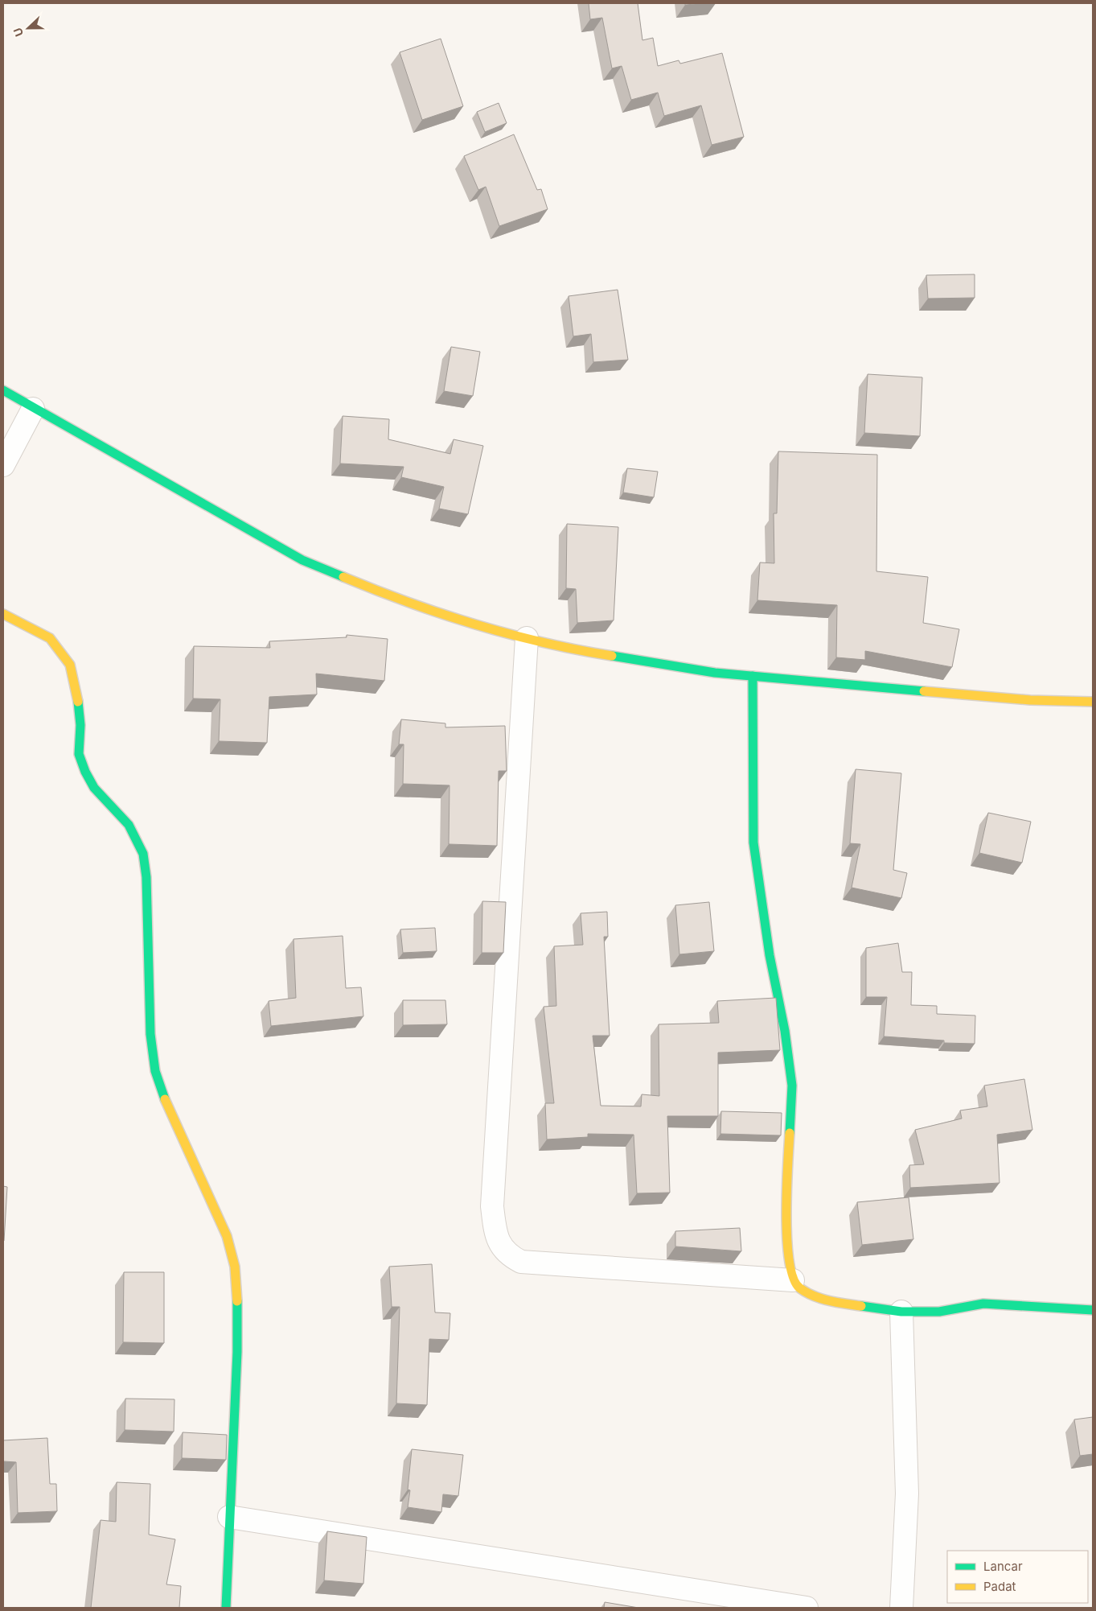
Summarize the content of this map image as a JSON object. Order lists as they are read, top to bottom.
{
  "legend": ["Lancar", "Padat"],
  "north": "left"
}
